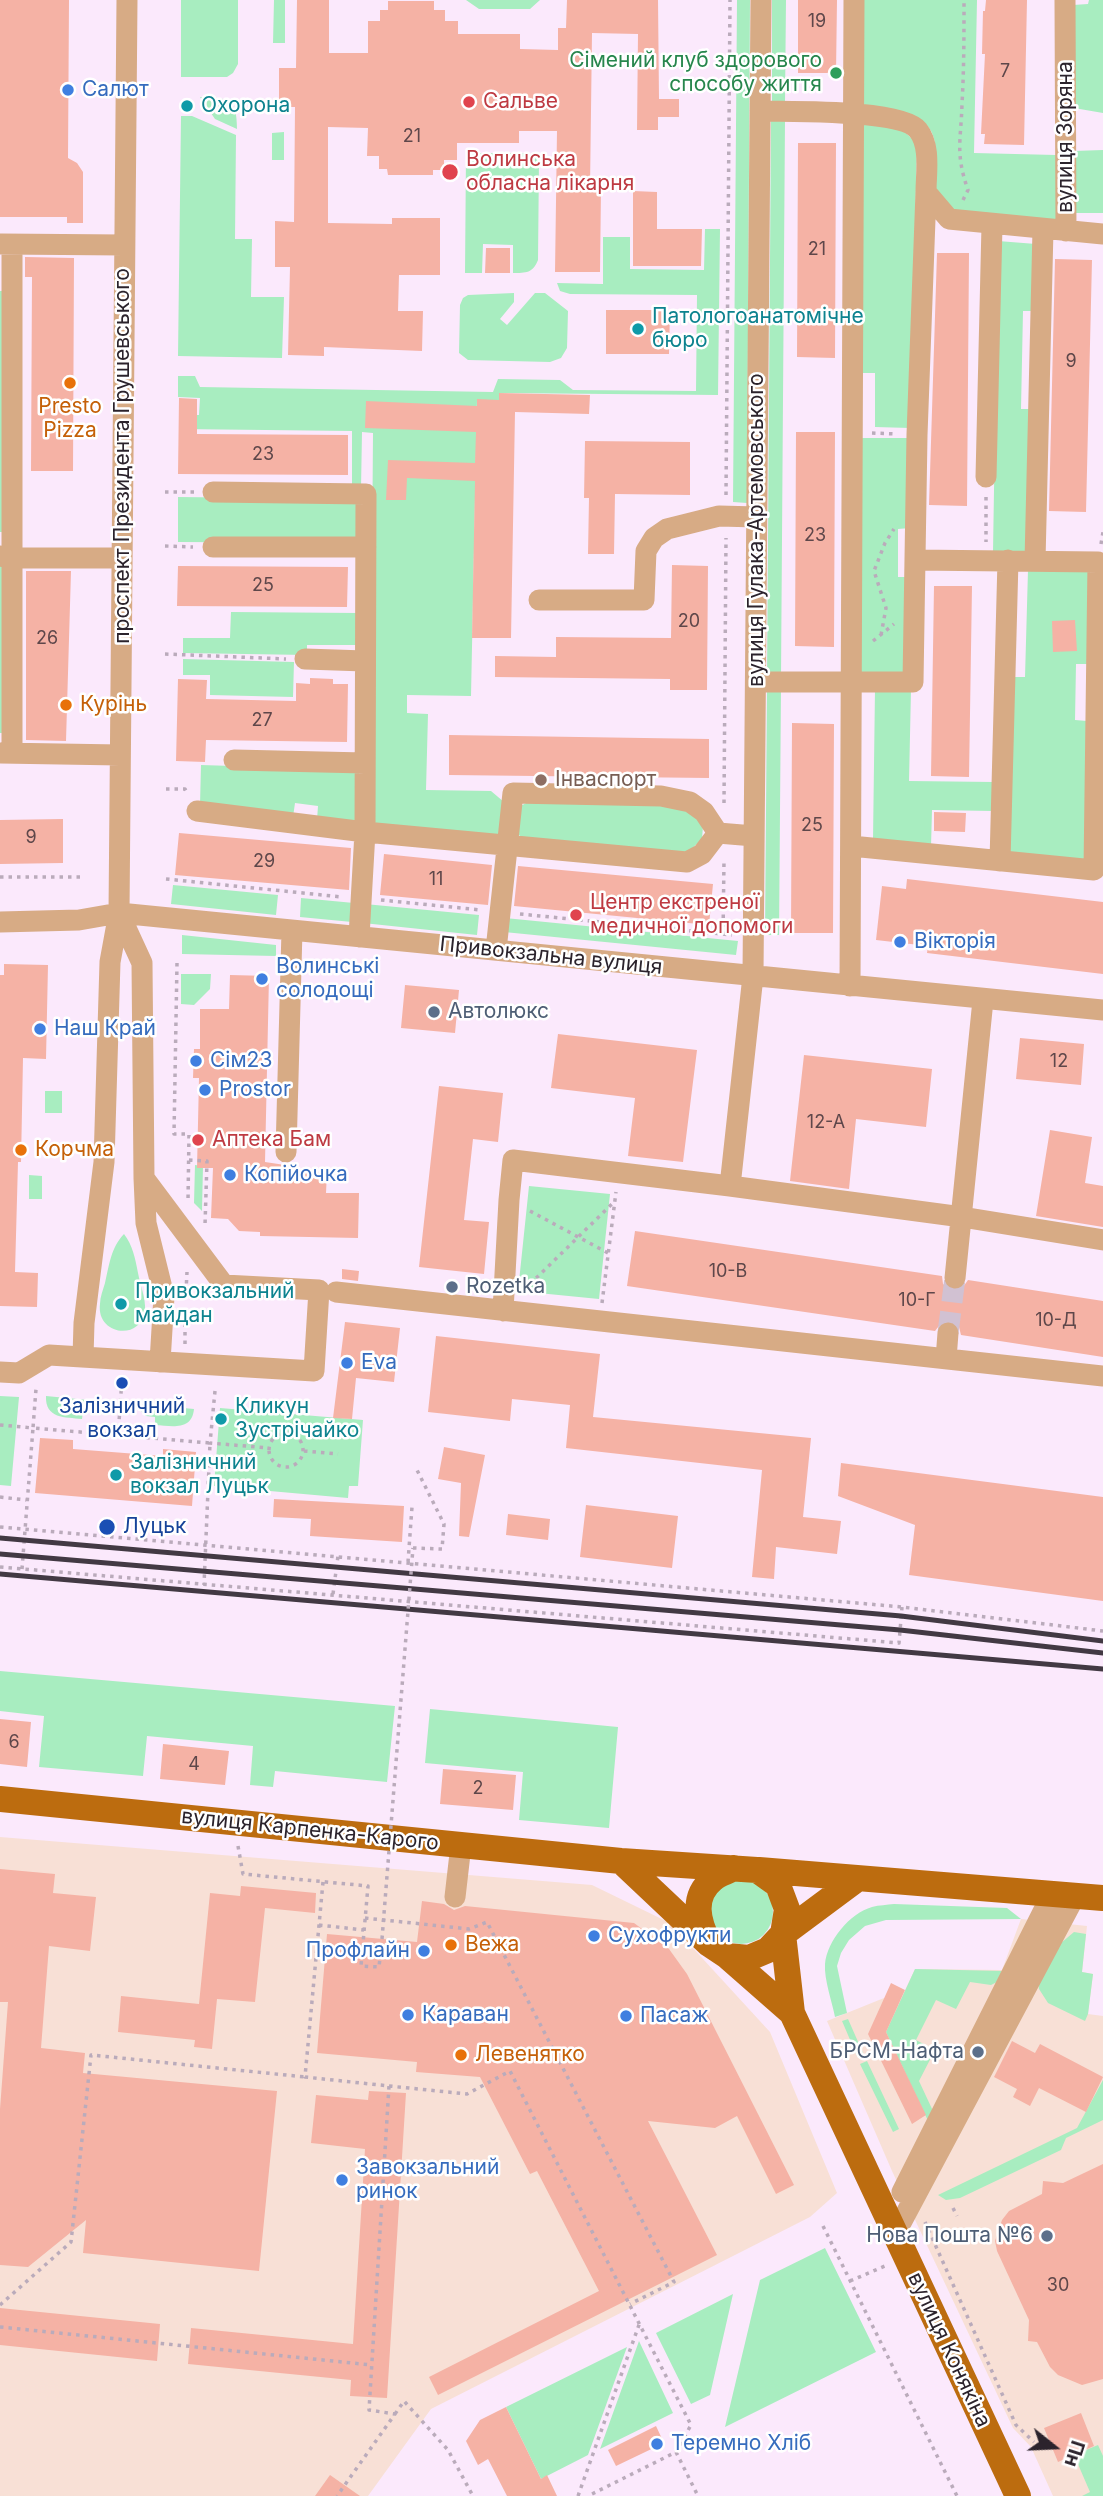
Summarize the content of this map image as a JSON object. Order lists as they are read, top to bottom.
{
  "streets": {
    "main road": ["вулиця Карпенка-Карого", "вулиця Конякіна"],
    "street": [
      "вулиця Зоряна",
      "проспект Президента Грушевського",
      "вулиця Гулака-Артемовського",
      "Привокзальна вулиця"
    ]
  },
  "crossings": [
    ["проспект Президента Грушевського", "Привокзальна вулиця"],
    ["вулиця Гулака-Артемовського", "Привокзальна вулиця"]
  ],
  "places": [
    "Сімений клуб здорового способу життя",
    "Салют",
    "Сальве",
    "Охорона",
    "Волинська обласна лікарня",
    "Патологоанатомічне бюро",
    "Presto Pizza",
    "Курінь",
    "Інваспорт",
    "Центр екстреної медичної допомоги",
    "Вікторія",
    "Волинські солодощі",
    "Автолюкс",
    "Наш Край",
    "Сім23",
    "Prostor",
    "Аптека Бам",
    "Корчма",
    "Копійочка",
    "Rozetka",
    "Привокзальний майдан",
    "Eva",
    "Залізничний вокзал",
    "Кликун Зустрічайко",
    "Залізничний вокзал Луцьк",
    "Луцьк",
    "Сухофрукти",
    "Вежа",
    "Профлайн",
    "Караван",
    "Пасаж",
    "БРСМ-Нафта",
    "Левенятко",
    "Завокзальний ринок",
    "Нова Пошта №6",
    "Теремно Хліб"
  ],
  "house_numbers": [
    "19",
    "7",
    "21",
    "21",
    "9",
    "23",
    "23",
    "25",
    "20",
    "26",
    "27",
    "25",
    "9",
    "29",
    "11",
    "12",
    "12-А",
    "10-В",
    "10-Г",
    "10-Д",
    "6",
    "4",
    "2",
    "30"
  ],
  "north": "right"
}
